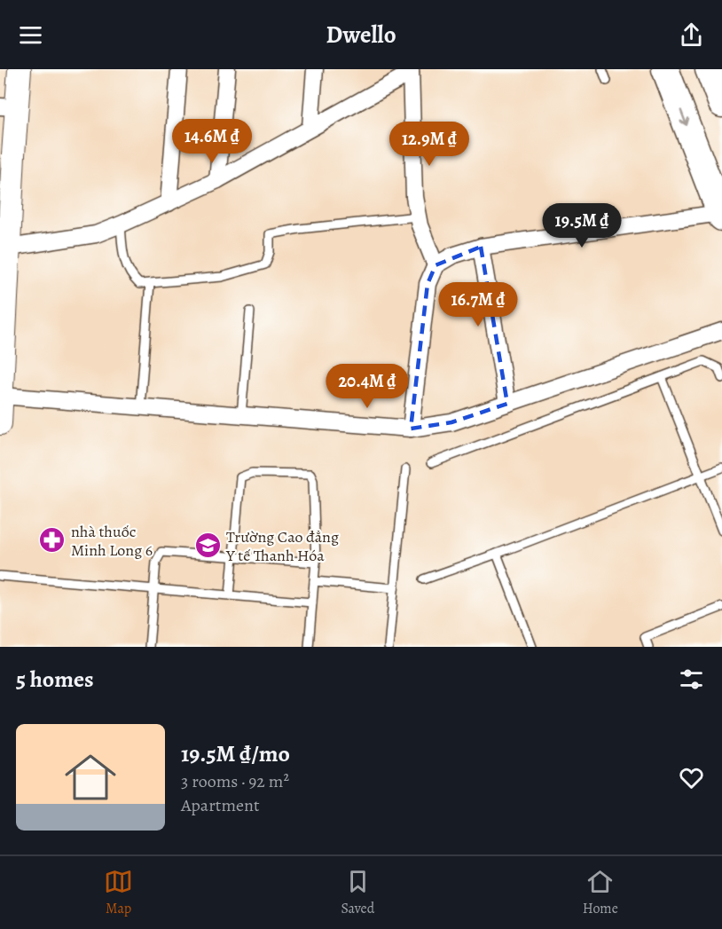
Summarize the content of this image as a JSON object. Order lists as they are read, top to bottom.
{
  "places": {
    "pharmacy": ["nhà thuốc Minh Long 6"],
    "school or university": ["Trường Cao đẳng Y tế Thanh Hóa"]
  },
  "page": {
    "header": "Dwello",
    "price": [
      "14.6M ₫",
      "12.9M ₫",
      "19.5M ₫",
      "16.7M ₫",
      "20.4M ₫"
    ],
    "heading": "5 homes",
    "list": [
      {
        "name": "19.5M ₫/mo",
        "note": "3 rooms · 92 m² · Apartment"
      }
    ],
    "tabs": ["Map", "Saved", "Home"]
  }
}
